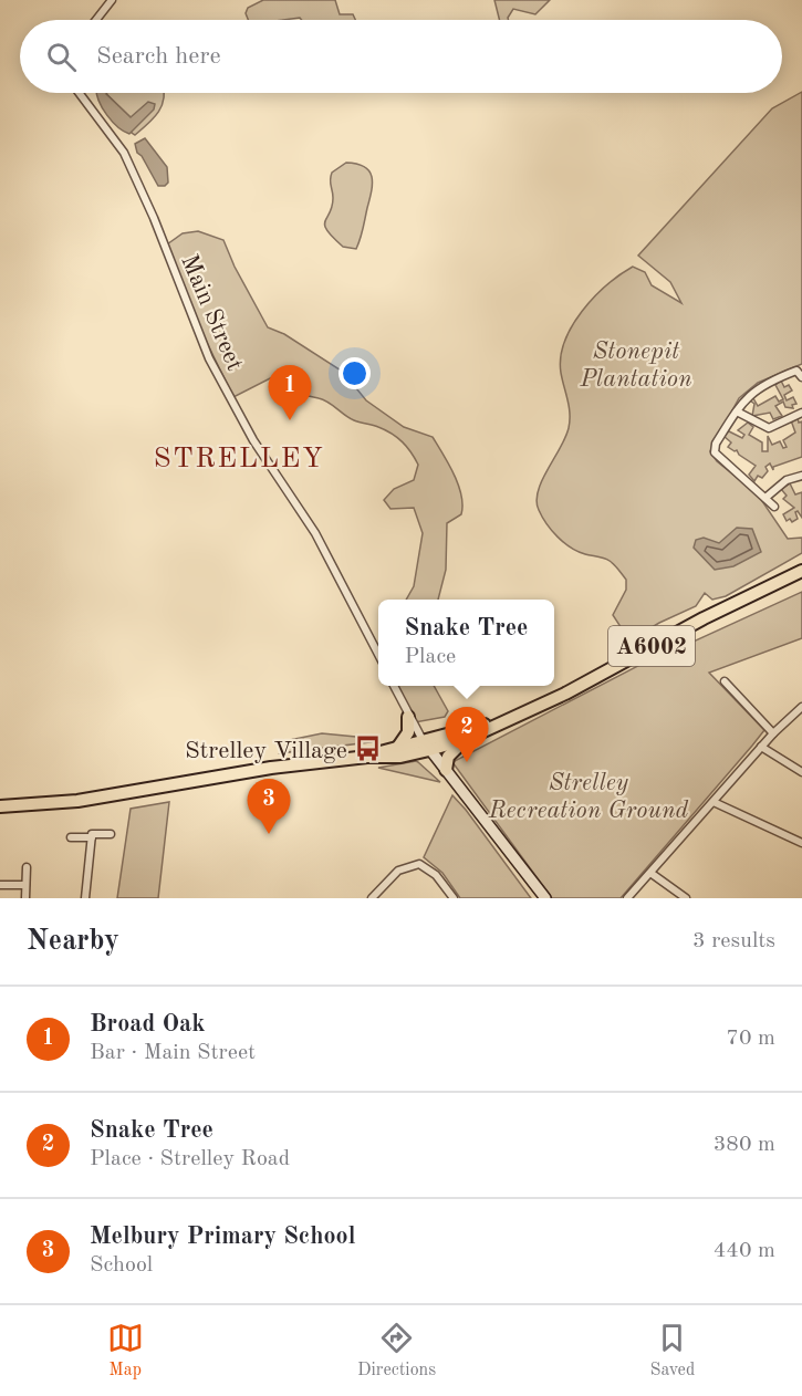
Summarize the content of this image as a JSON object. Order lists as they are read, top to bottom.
{
  "streets": {
    "main road": ["A6002"],
    "street": ["Main Street"]
  },
  "districts": ["STRELLEY"],
  "parks": ["Stonepit Plantation", "Strelley Recreation Ground"],
  "places": {
    "bus stop": ["Strelley Village"]
  },
  "page": {
    "search": "Search here",
    "pins": ["1", "2", "3"],
    "popup": ["Snake Tree", "Place"],
    "heading": ["Nearby", "3 results"],
    "list": [
      {
        "mark": "1",
        "name": "Broad Oak",
        "note": "Bar · Main Street",
        "value": "70 m"
      },
      {
        "mark": "2",
        "name": "Snake Tree",
        "note": "Place · Strelley Road",
        "value": "380 m"
      },
      {
        "mark": "3",
        "name": "Melbury Primary School",
        "note": "School",
        "value": "440 m"
      }
    ],
    "nav": ["Map", "Directions", "Saved"]
  }
}
